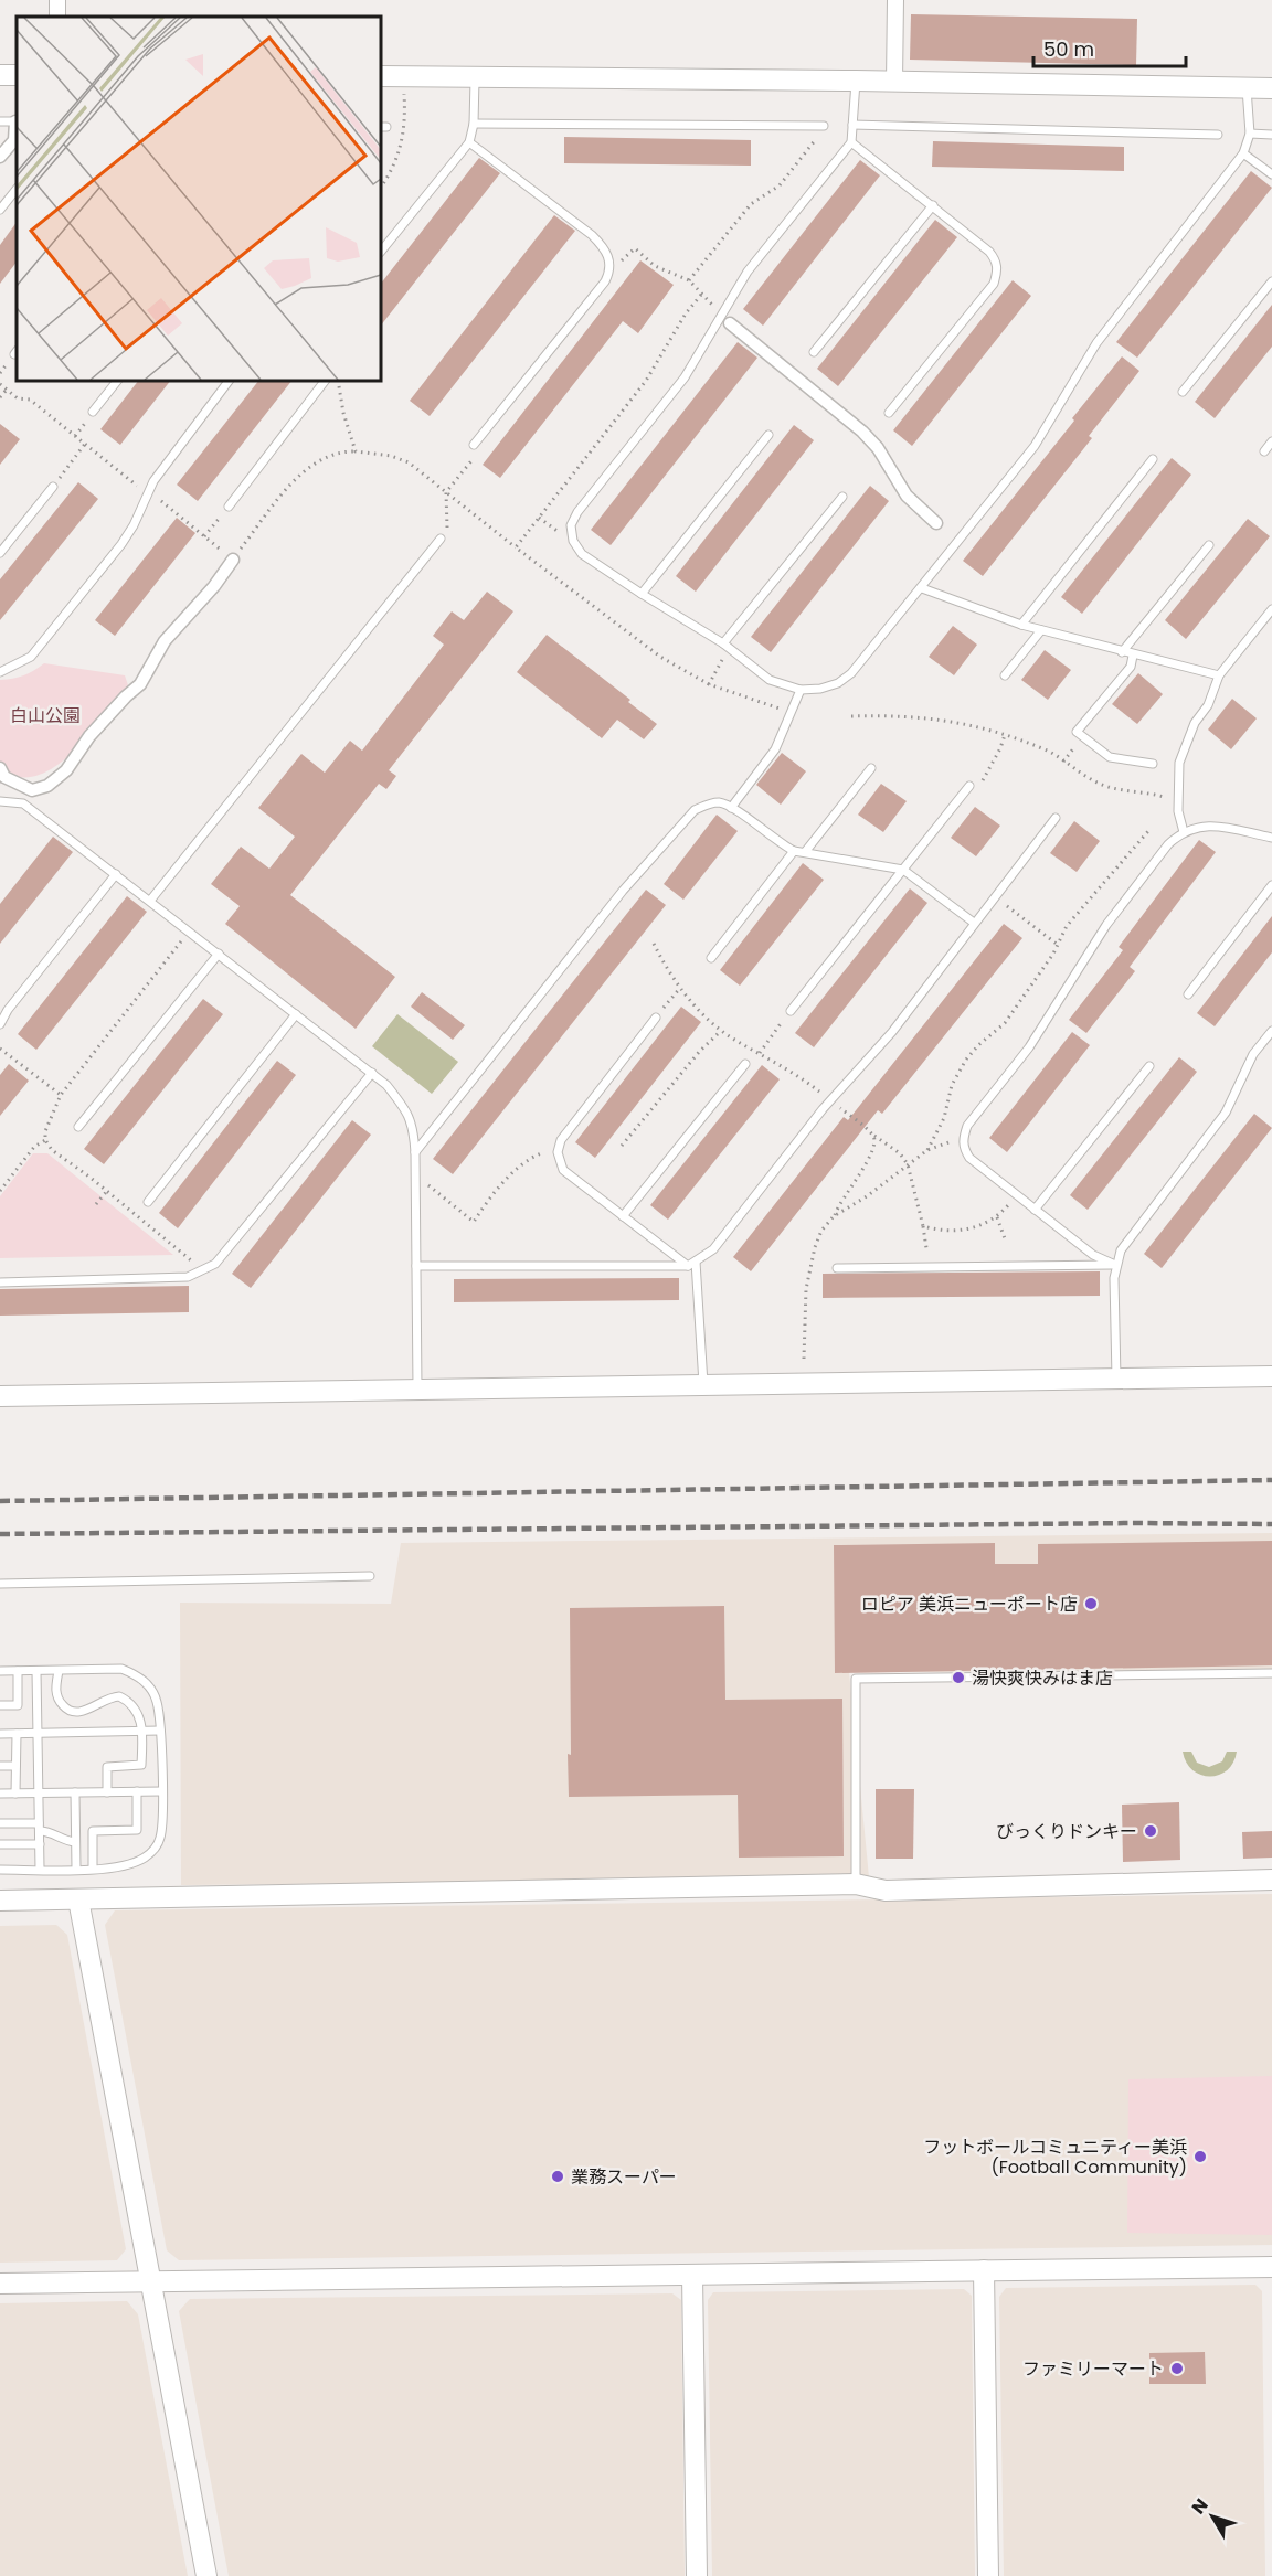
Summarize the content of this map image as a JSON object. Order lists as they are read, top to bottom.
{
  "parks": ["白山公園"],
  "places": [
    "ロピア 美浜ニューポート店",
    "湯快爽快みはま店",
    "びっくりドンキー",
    "フットボールコミュニティー美浜 (Football Community)",
    "業務スーパー",
    "ファミリーマート"
  ],
  "scale_bar": "50 m",
  "north": "top left"
}
